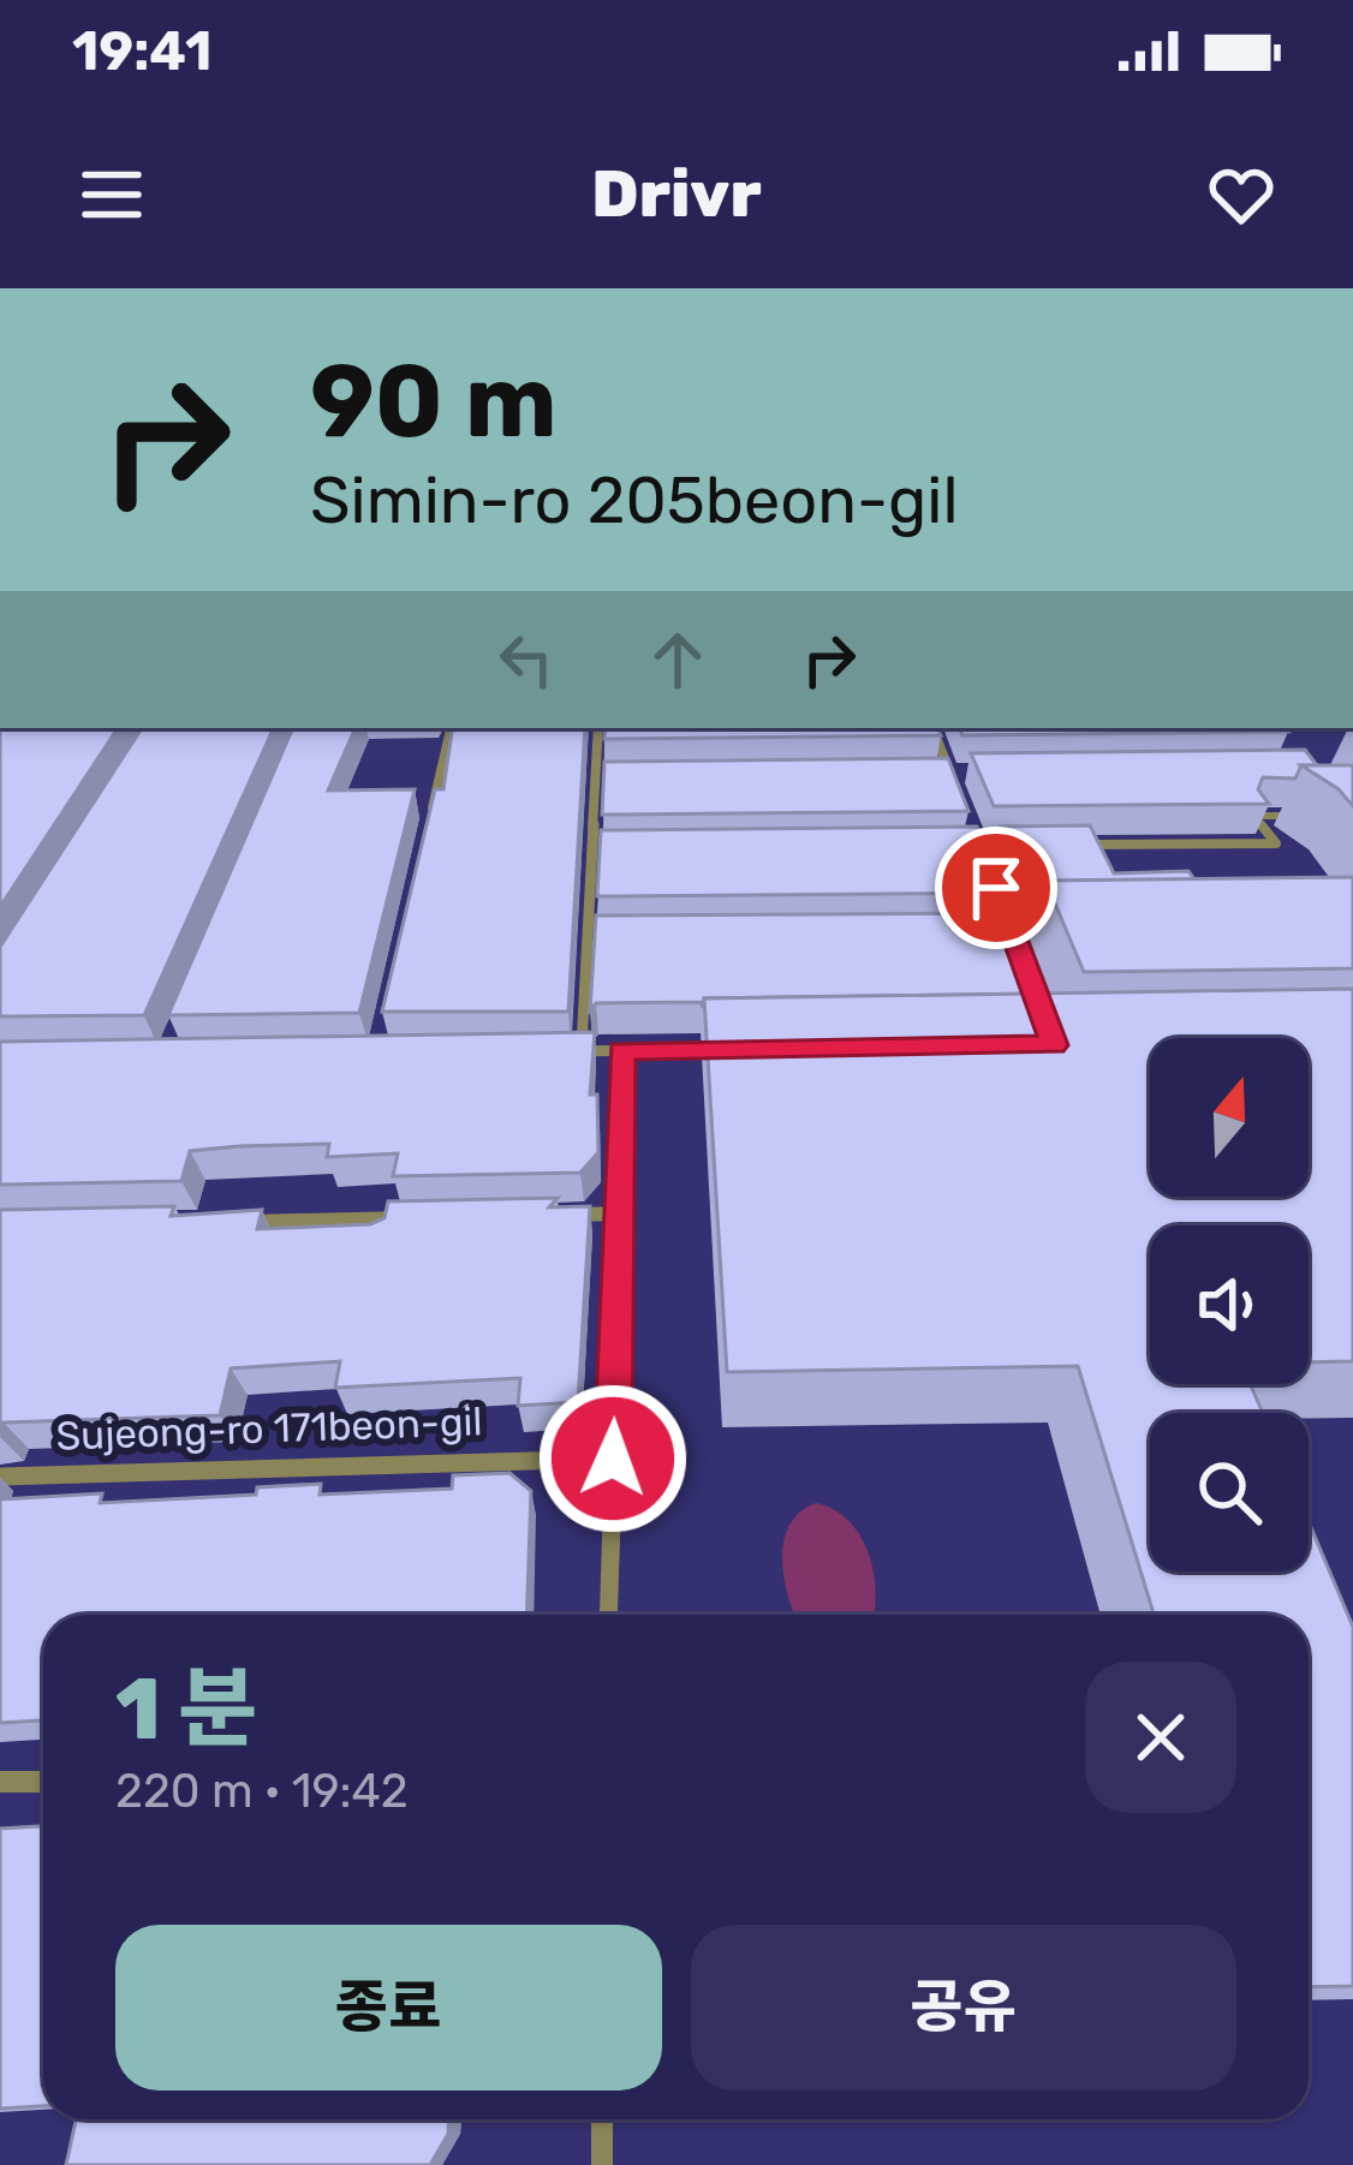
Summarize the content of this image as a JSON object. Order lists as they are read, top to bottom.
{
  "streets": {
    "street": ["Sujeong-ro 171beon-gil"]
  },
  "north": "top",
  "page": {
    "status": "19:41",
    "header": "Drivr",
    "turn": ["90 m", "Simin-ro 205beon-gil"],
    "heading": ["1 분", "220 m · 19:42"],
    "buttons": ["종료", "공유"]
  }
}
